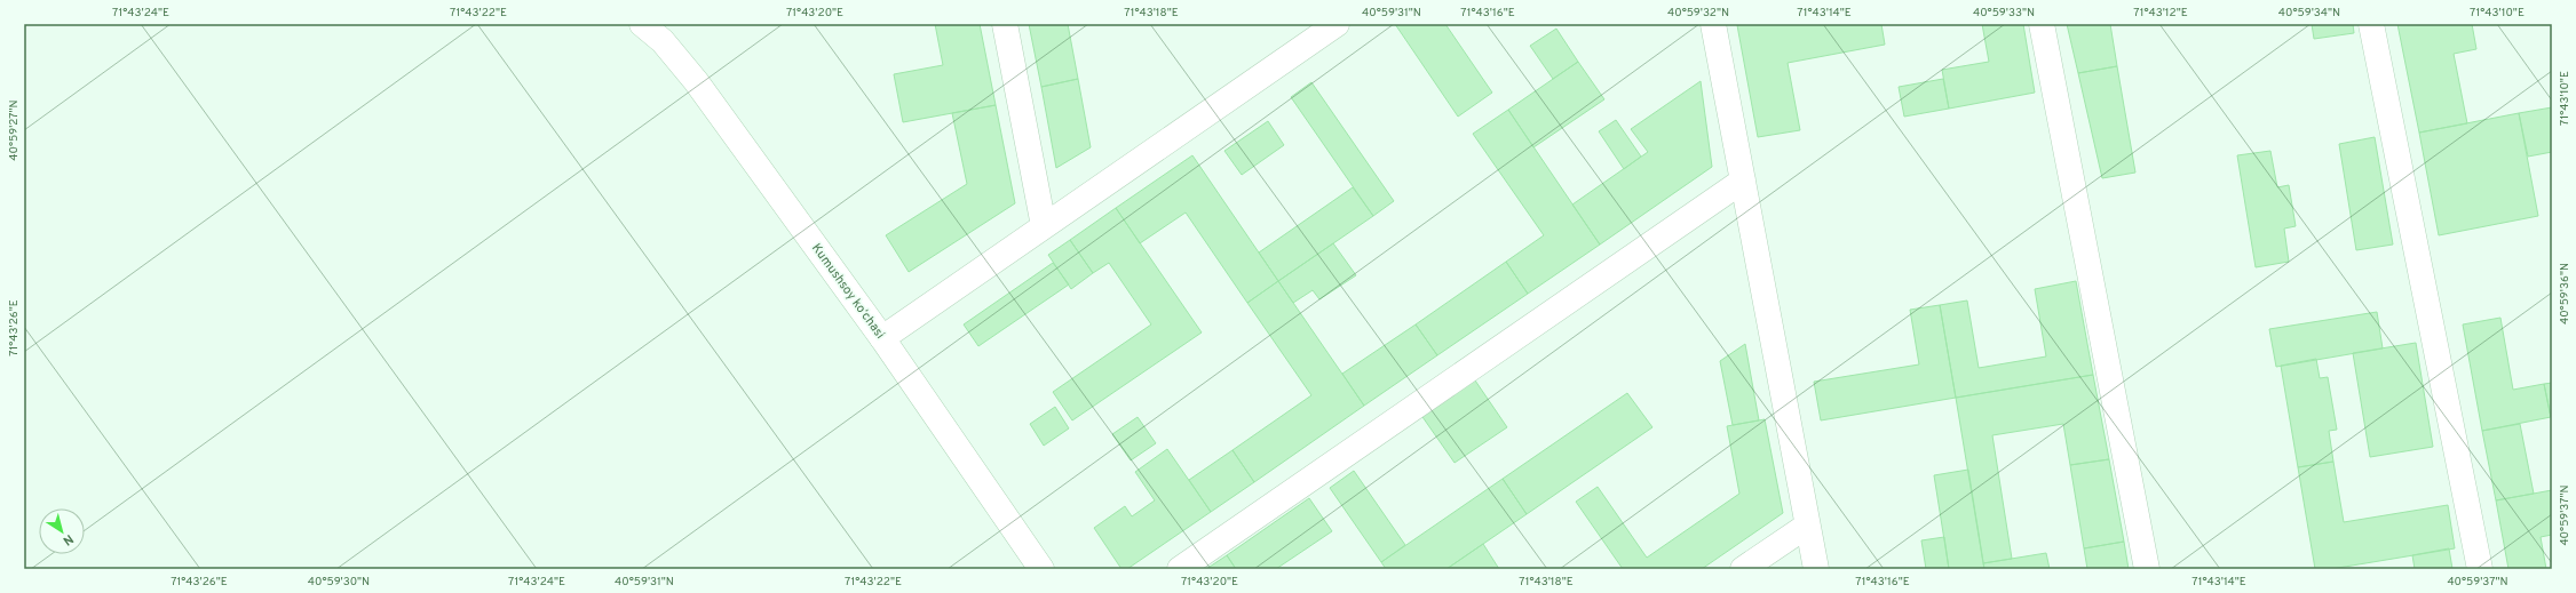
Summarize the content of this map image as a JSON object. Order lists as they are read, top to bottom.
{
  "streets": {
    "street": ["Kumushsoy koʻchasi"]
  },
  "north": "bottom right",
  "coordinates": [
    "71°43'24\"E",
    "71°43'22\"E",
    "71°43'20\"E",
    "71°43'18\"E",
    "40°59'31\"N",
    "71°43'16\"E",
    "40°59'32\"N",
    "71°43'14\"E",
    "40°59'33\"N",
    "71°43'12\"E",
    "40°59'34\"N",
    "71°43'10\"E",
    "40°59'27\"N",
    "40°59'36\"N",
    "71°43'26\"E",
    "40°59'37\"N",
    "40°59'30\"N"
  ]
}
